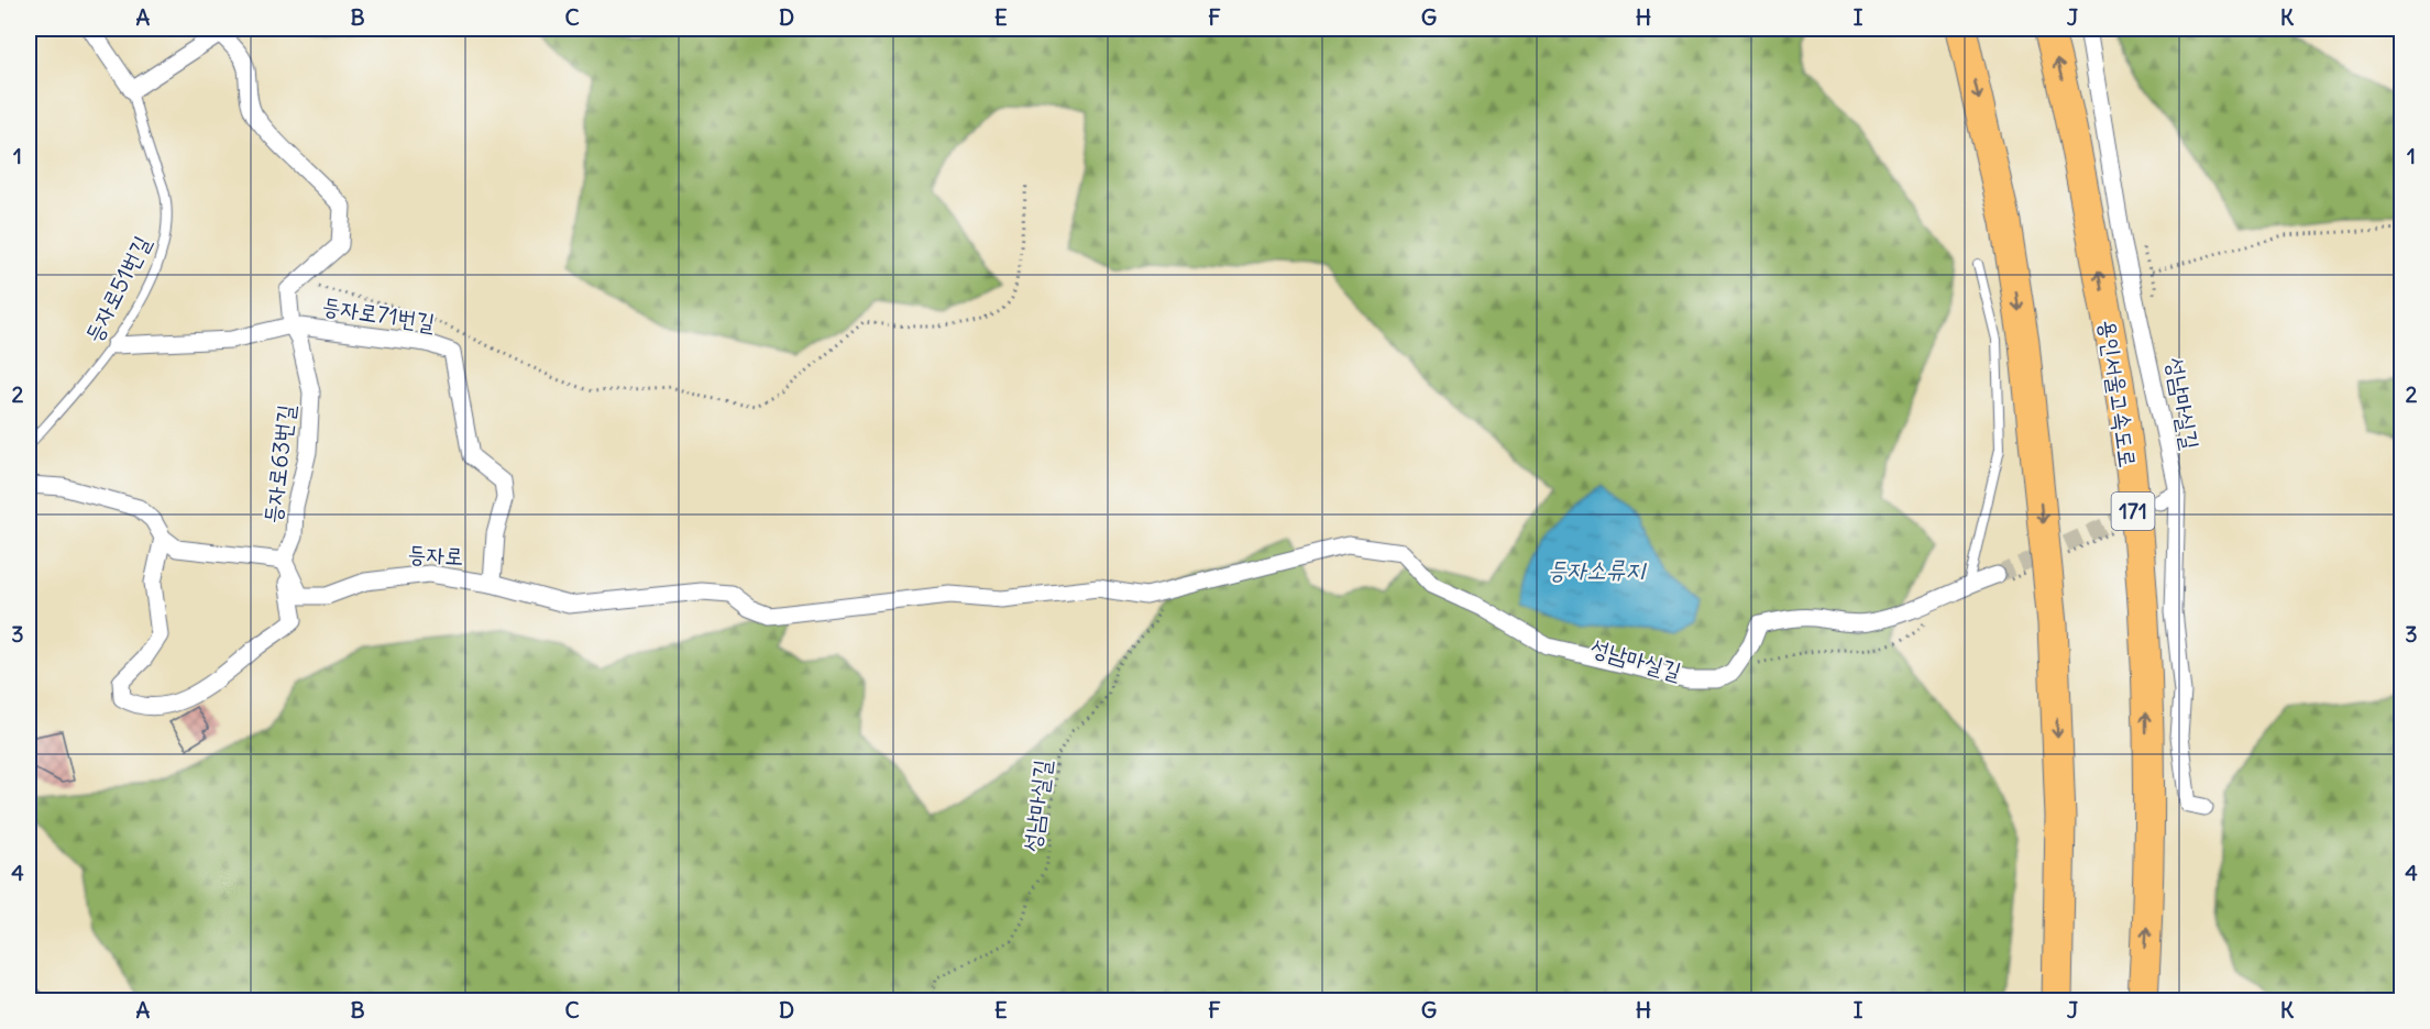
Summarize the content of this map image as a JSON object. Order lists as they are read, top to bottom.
{
  "streets": {
    "highway": ["용인서울고속도로", "171"],
    "street": ["등자로71번길", "등자로63번길", "등자로"],
    "lane": ["등자로51번길"],
    "path": ["성남마실길"]
  },
  "crossings": [
    ["등자로71번길", "등자로63번길"],
    ["등자로71번길", "등자로"],
    ["등자로63번길", "등자로"]
  ],
  "water": ["등자소류지"],
  "grid": {
    "columns": [
      "A",
      "B",
      "C",
      "D",
      "E",
      "F",
      "G",
      "H",
      "I",
      "J",
      "K"
    ],
    "rows": [
      "1",
      "2",
      "3",
      "4"
    ]
  }
}
